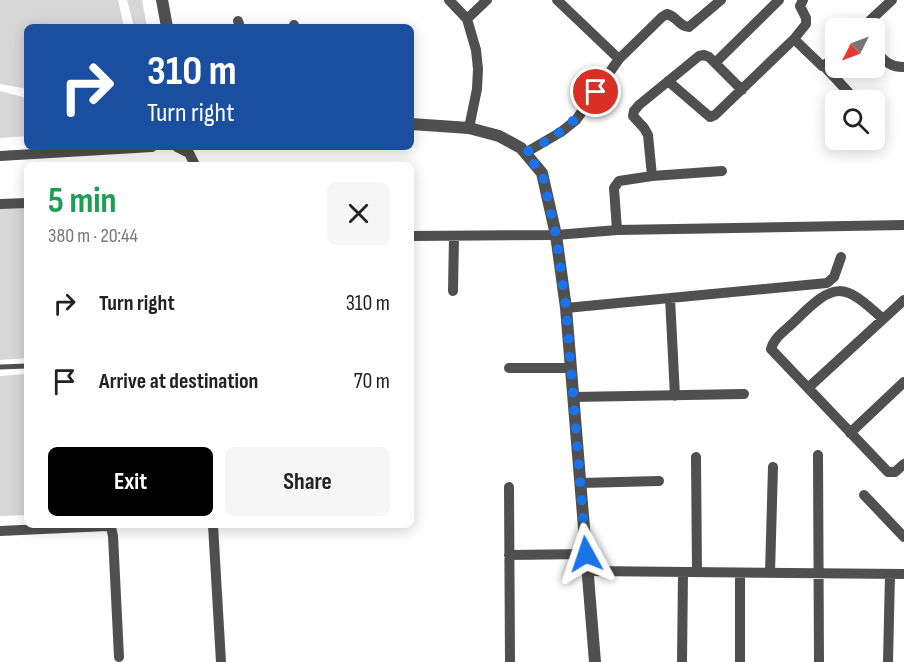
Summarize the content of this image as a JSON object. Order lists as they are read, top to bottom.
{
  "north": "bottom left",
  "page": {
    "turn": ["310 m", "Turn right"],
    "heading": ["5 min", "380 m · 20:44"],
    "list": [
      {
        "name": "Turn right",
        "value": "310 m"
      },
      {
        "name": "Arrive at destination",
        "value": "70 m"
      }
    ],
    "buttons": ["Exit", "Share"]
  }
}
